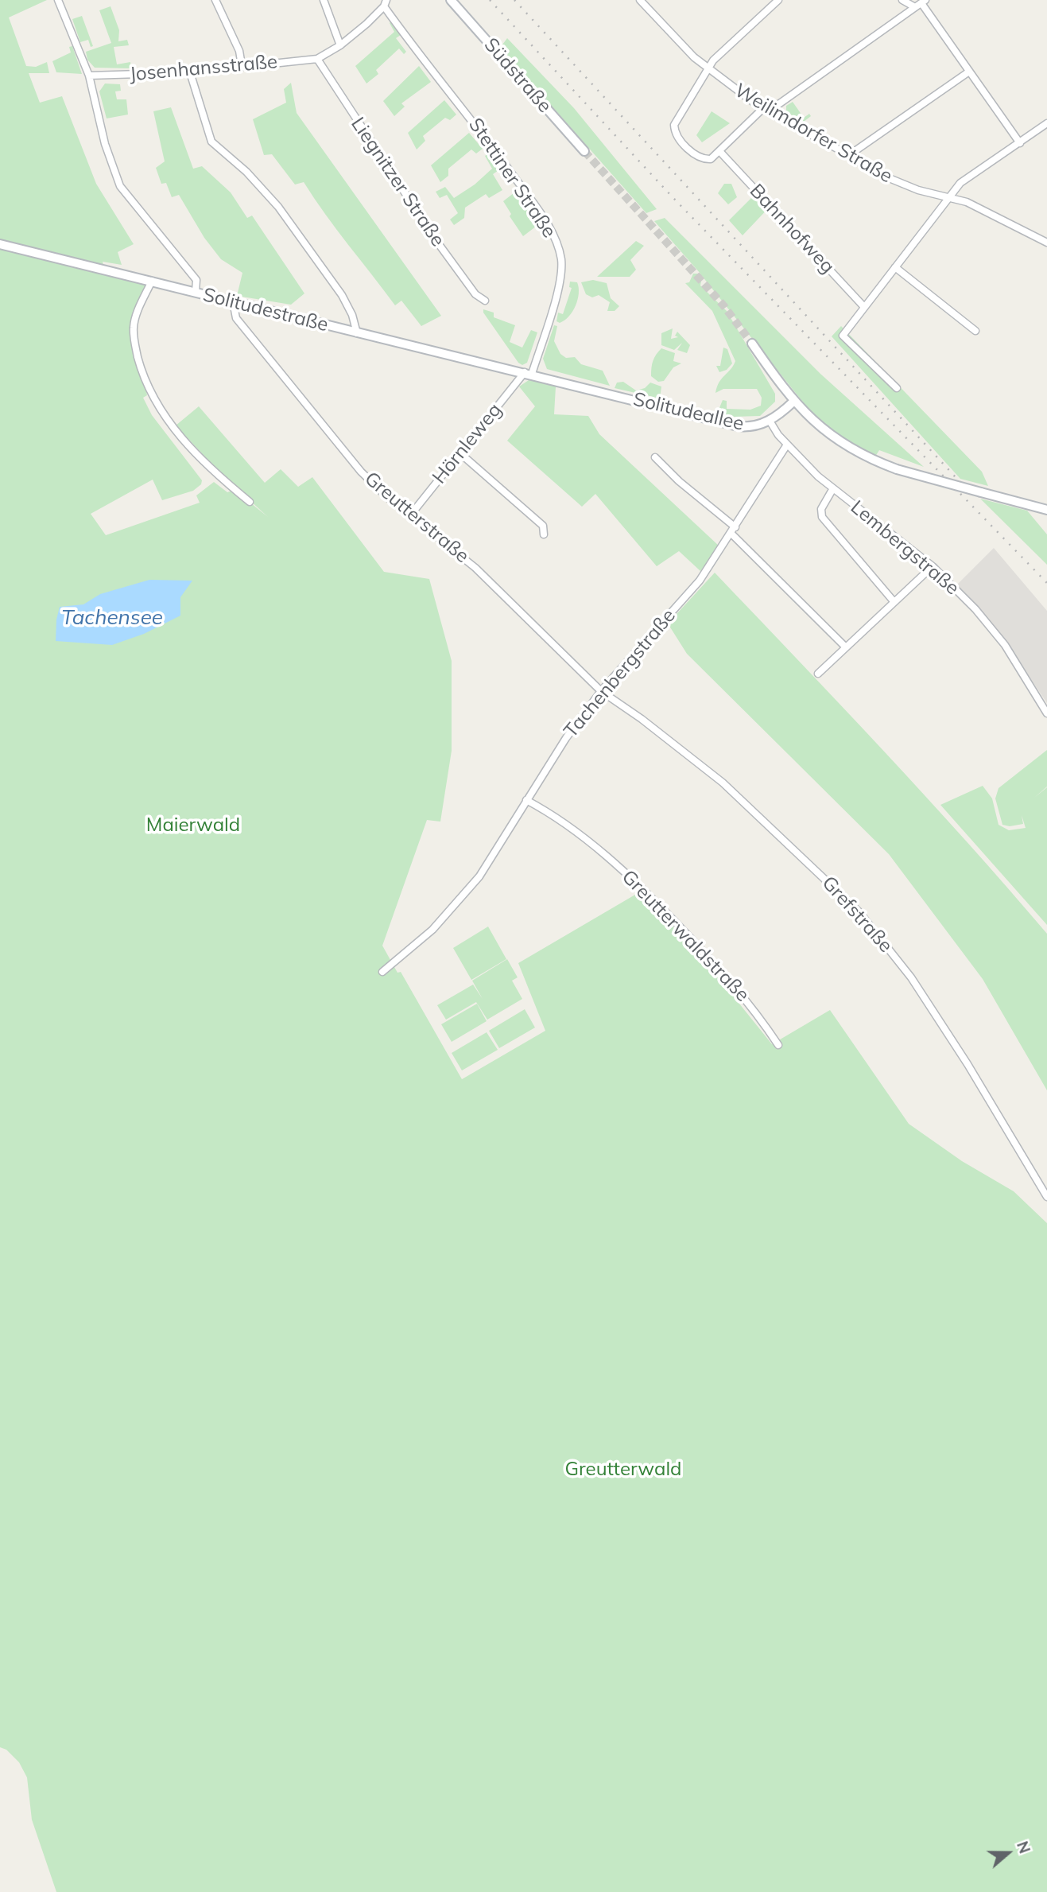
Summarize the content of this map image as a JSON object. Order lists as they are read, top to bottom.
{
  "streets": {
    "main road": ["Südstraße", "Solitudestraße", "Solitudeallee"],
    "street": [
      "Josenhansstraße",
      "Weilimdorfer Straße",
      "Stettiner Straße",
      "Liegnitzer Straße",
      "Bahnhofweg",
      "Hörnleweg",
      "Greutterstraße",
      "Lembergstraße",
      "Tachenbergstraße",
      "Grefstraße",
      "Greutterwaldstraße"
    ]
  },
  "crossings": [
    ["Josenhansstraße", "Liegnitzer Straße"],
    ["Stettiner Straße", "Solitudestraße"],
    ["Stettiner Straße", "Solitudeallee"],
    ["Stettiner Straße", "Hörnleweg"],
    ["Solitudestraße", "Solitudeallee"],
    ["Solitudestraße", "Hörnleweg"],
    ["Solitudestraße", "Greutterstraße"],
    ["Solitudeallee", "Hörnleweg"],
    ["Solitudeallee", "Lembergstraße"],
    ["Hörnleweg", "Greutterstraße"],
    ["Greutterstraße", "Tachenbergstraße"],
    ["Greutterstraße", "Grefstraße"],
    ["Lembergstraße", "Tachenbergstraße"],
    ["Tachenbergstraße", "Grefstraße"],
    ["Tachenbergstraße", "Greutterwaldstraße"]
  ],
  "water": ["Tachensee"],
  "parks": ["Maierwald", "Greutterwald"],
  "north": "right"
}
